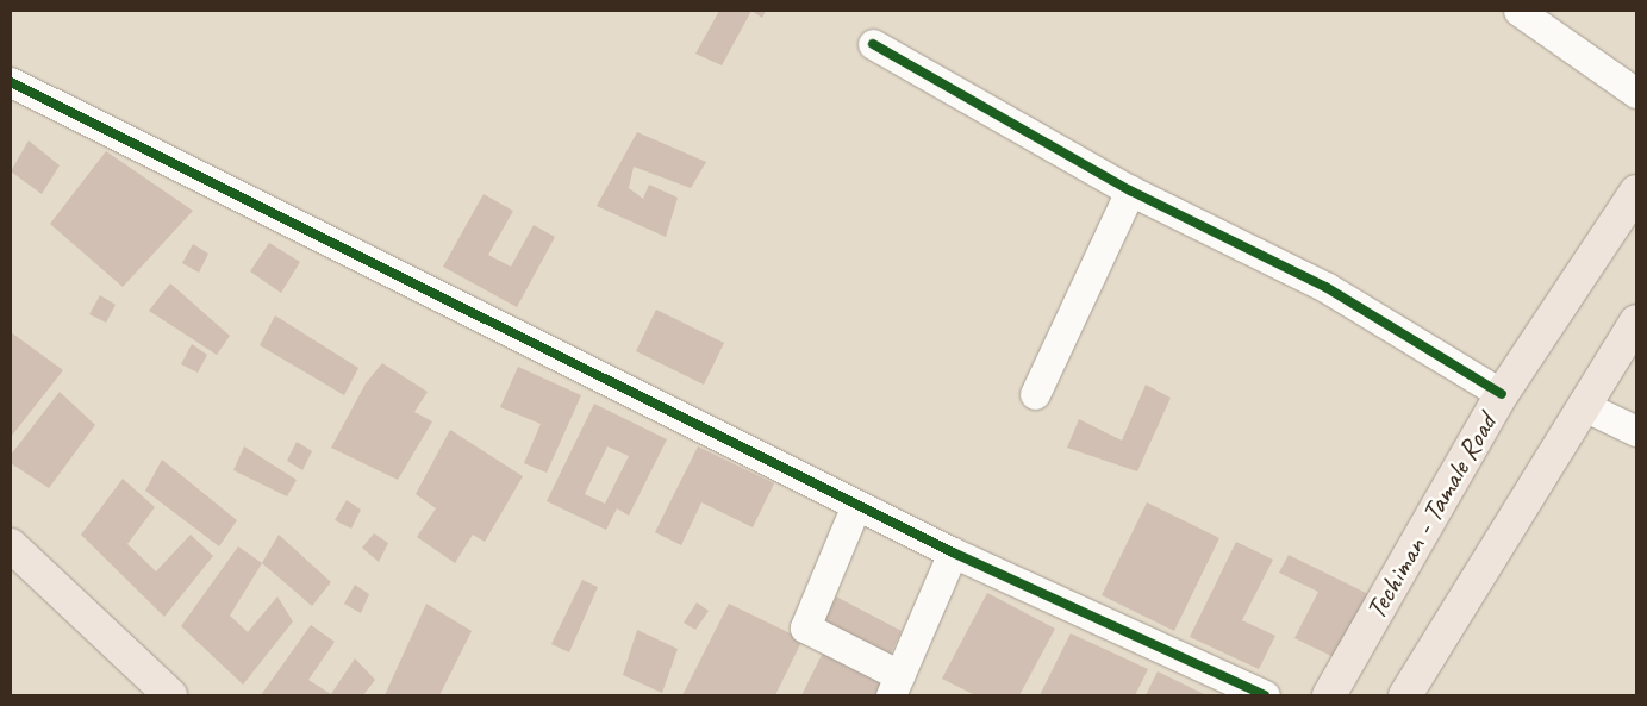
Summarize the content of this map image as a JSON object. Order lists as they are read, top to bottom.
{
  "streets": {
    "main road": ["Techiman - Tamale Road"]
  }
}
